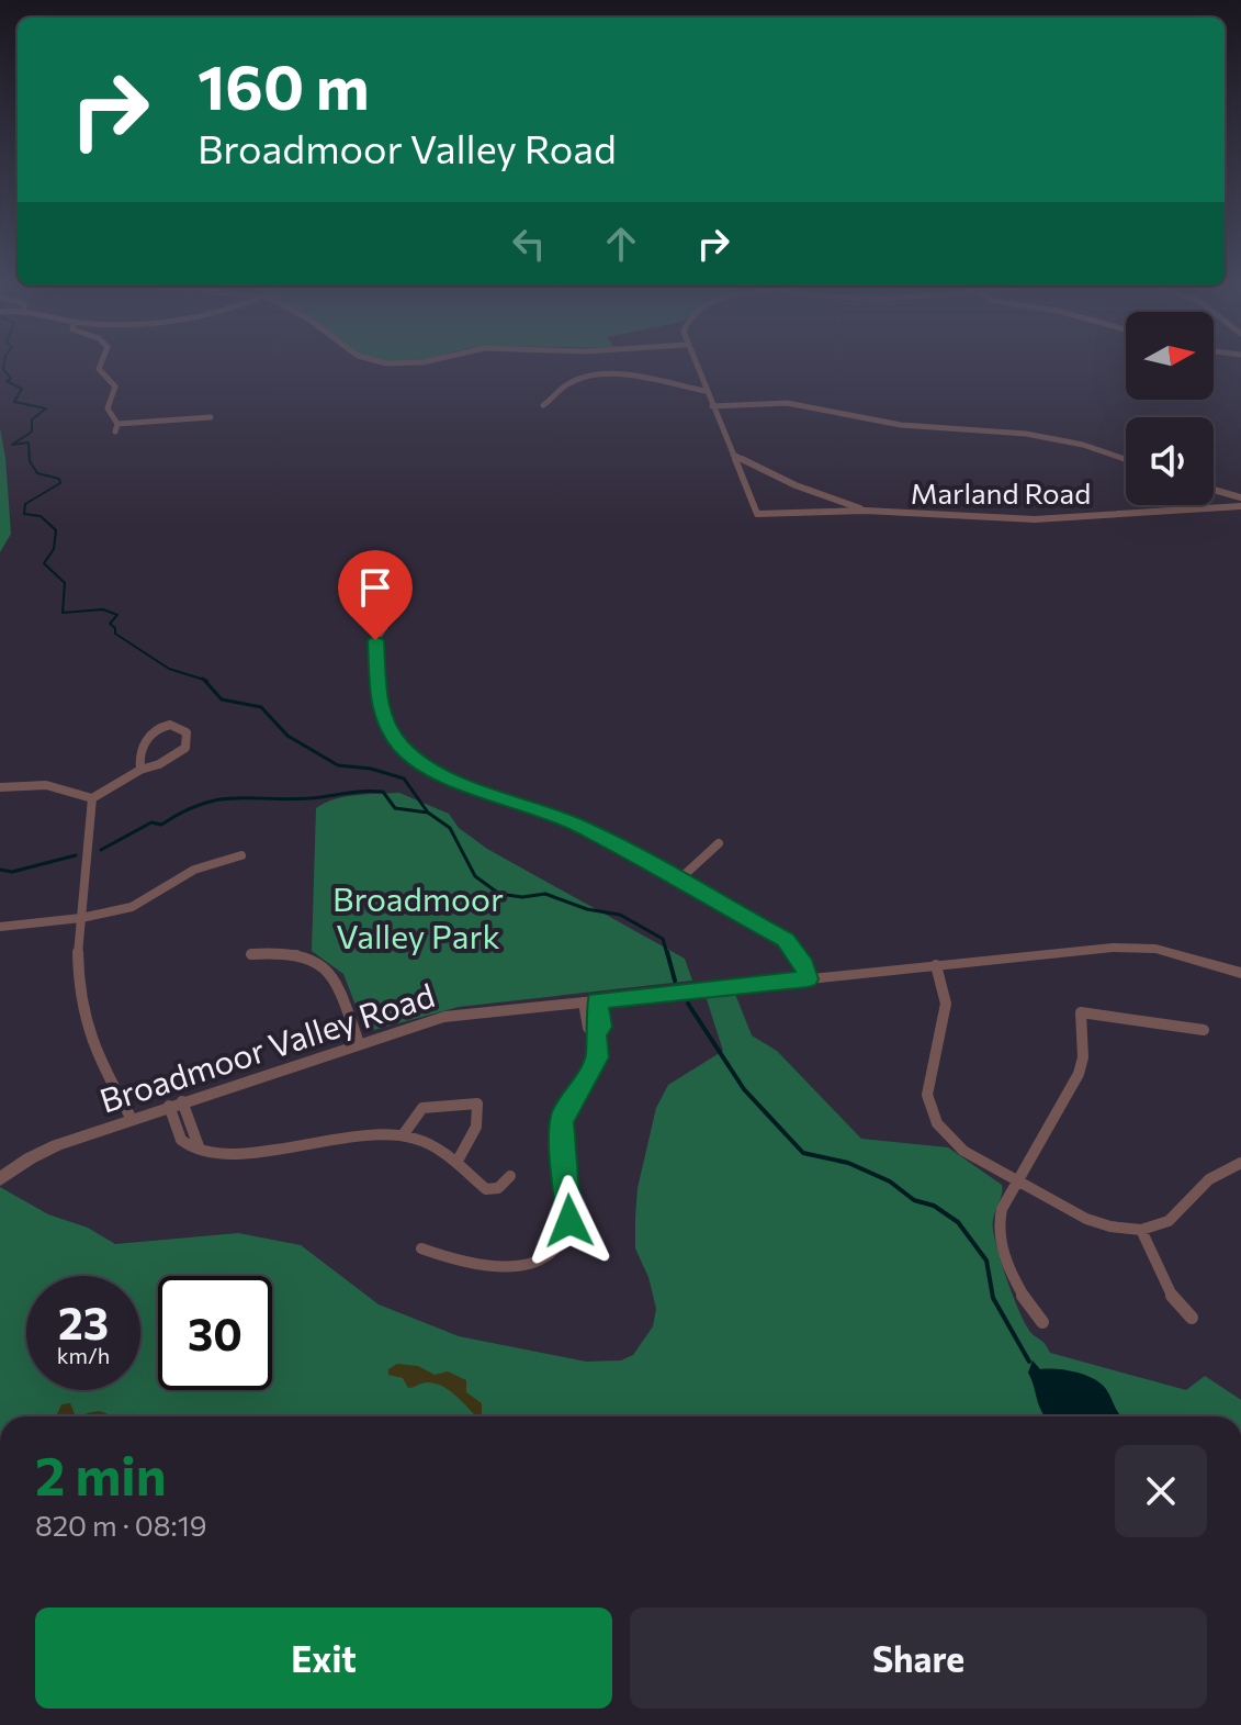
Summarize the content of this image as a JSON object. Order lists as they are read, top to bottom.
{
  "streets": {
    "street": ["Marland Road", "Broadmoor Valley Road"]
  },
  "parks": ["Broadmoor Valley Park"],
  "north": "right",
  "page": {
    "turn": ["160 m", "Broadmoor Valley Road"],
    "speed": "23 km/h",
    "limit": "30",
    "heading": ["2 min", "820 m · 08:19"],
    "buttons": ["Exit", "Share"]
  }
}
